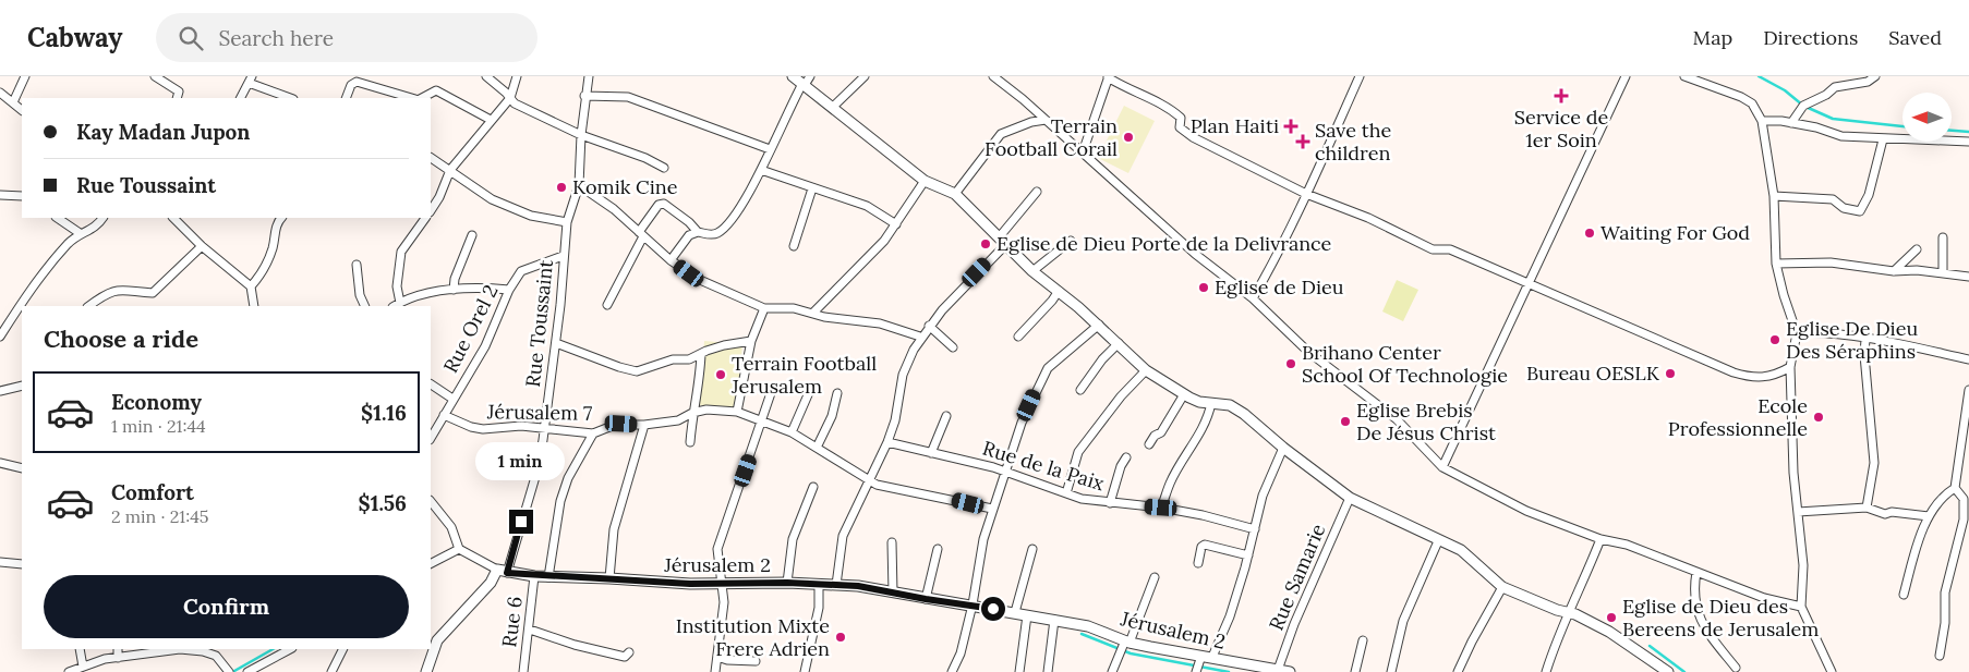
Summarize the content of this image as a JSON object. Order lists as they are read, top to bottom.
{
  "streets": {
    "street": [
      "Rue Toussaint",
      "Rue Orel 2",
      "Jérusalem 7",
      "Rue de la Paix",
      "Jérusalem 2",
      "Rue Samarie",
      "Rue 6"
    ]
  },
  "crossings": [
    ["Rue Toussaint", "Rue Orel 2"],
    ["Rue Toussaint", "Jérusalem 7"],
    ["Rue Toussaint", "Jérusalem 2"],
    ["Rue Orel 2", "Jérusalem 7"],
    ["Jérusalem 2", "Rue Samarie"],
    ["Jérusalem 2", "Rue 6"]
  ],
  "places": {
    "health": ["Service de 1er Soin", "Plan Haiti", "Save the children"],
    "other": [
      "Terrain Football Corail",
      "Komik Cine",
      "Waiting For God",
      "Eglise de Dieu Porte de la Delivrance",
      "Eglise de Dieu",
      "Eglise De Dieu Des Séraphins",
      "Brihano Center School Of Technologie",
      "Bureau OESLK",
      "Terrain Football Jerusalem",
      "Ecole Professionnelle",
      "Eglise Brebis De Jésus Christ",
      "Eglise de Dieu des Bereens de Jerusalem",
      "Institution Mixte Frere Adrien"
    ]
  },
  "north": "left",
  "page": {
    "header": "Cabway",
    "search": "Search here",
    "nav": ["Map", "Directions", "Saved"],
    "banner": ["Kay Madan Jupon", "Rue Toussaint"],
    "heading": "Choose a ride",
    "list": [
      {
        "name": "Economy",
        "note": "1 min · 21:44",
        "value": "$1.16"
      },
      {
        "name": "Comfort",
        "note": "2 min · 21:45",
        "value": "$1.56"
      }
    ],
    "bubble": "1 min",
    "buttons": "Confirm"
  }
}
